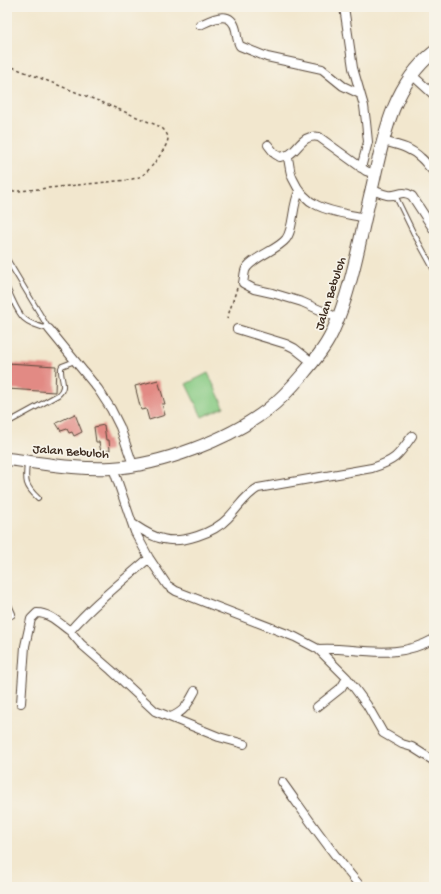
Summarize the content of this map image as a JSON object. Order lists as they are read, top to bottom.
{
  "streets": {
    "main road": ["Jalan Bebuloh"]
  }
}
